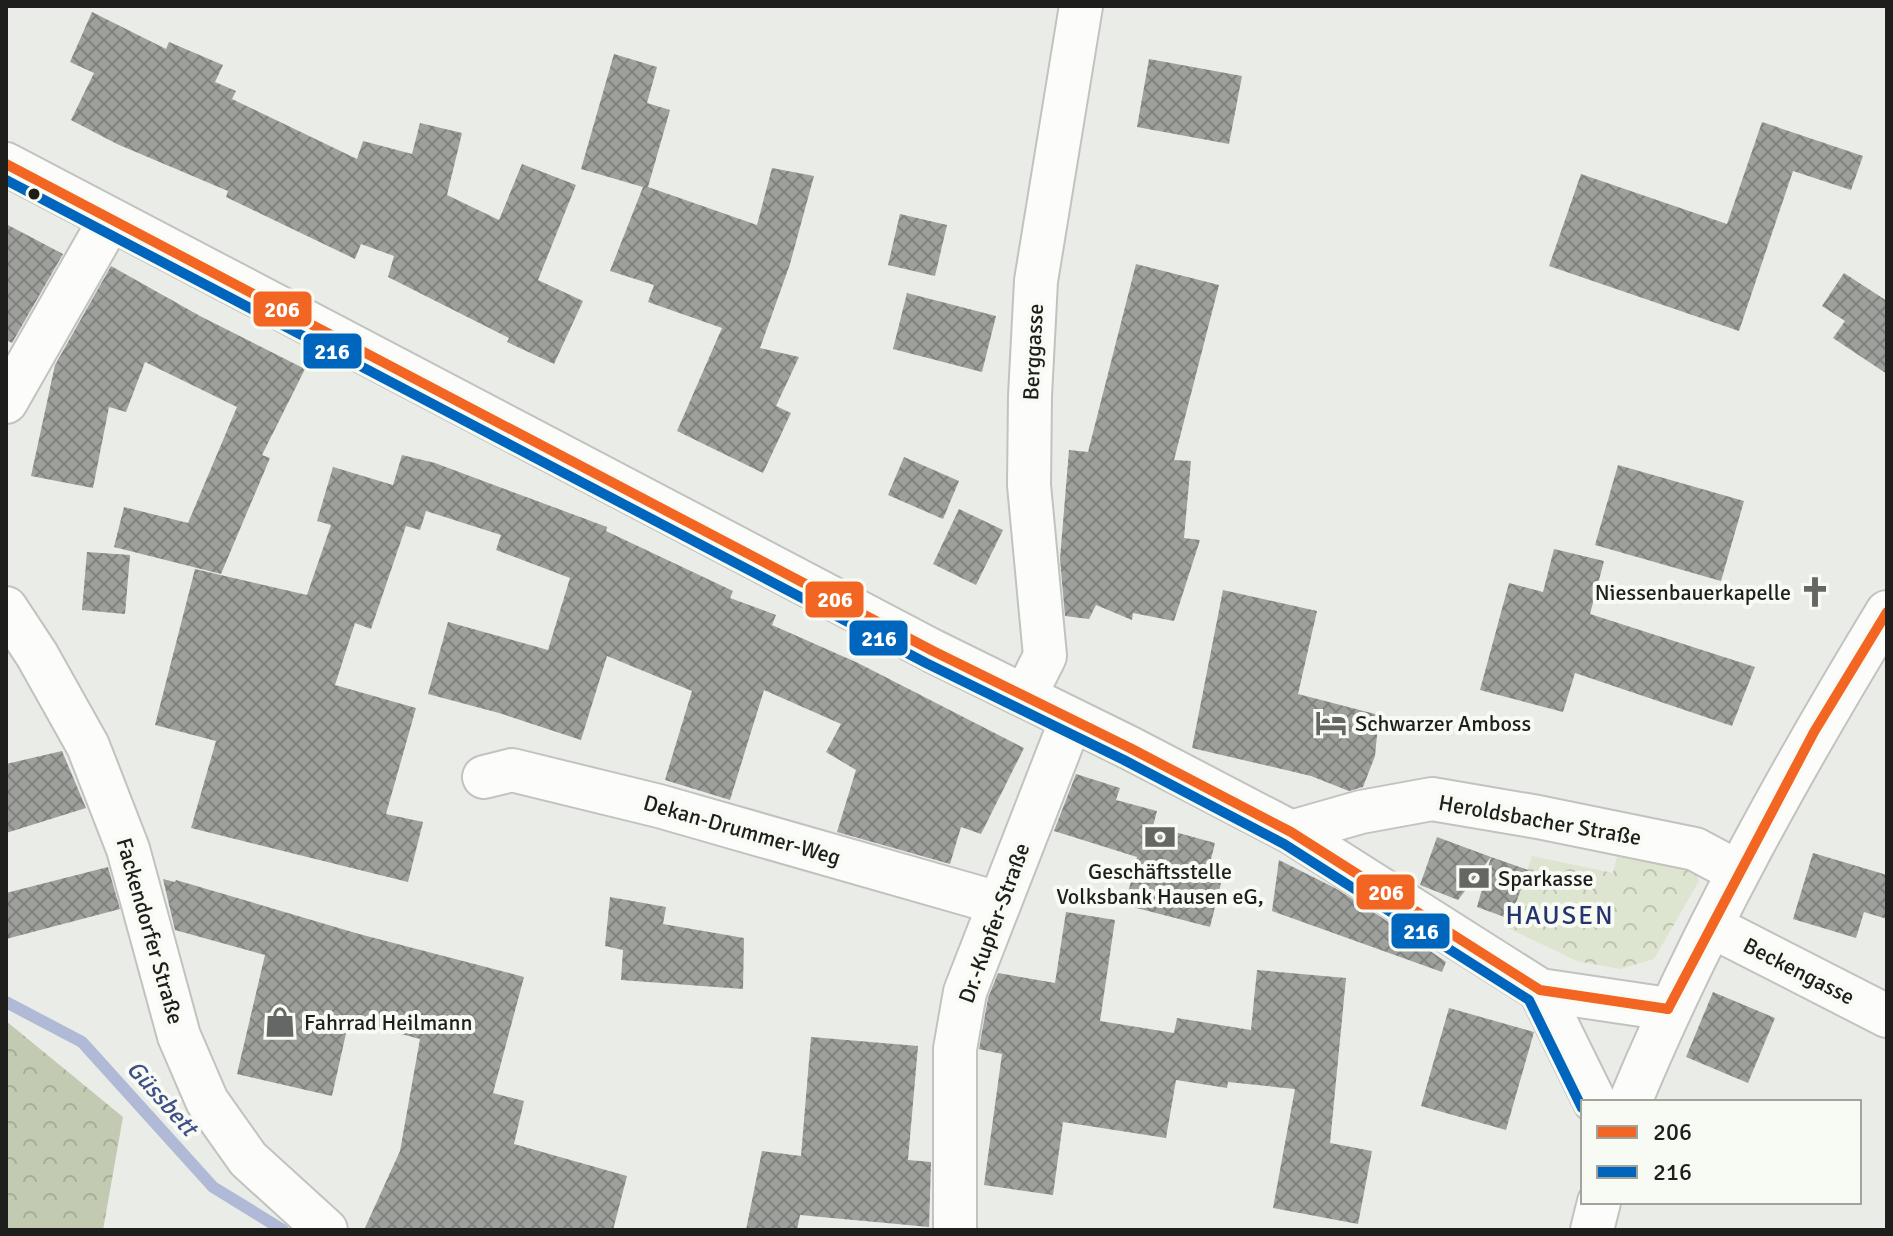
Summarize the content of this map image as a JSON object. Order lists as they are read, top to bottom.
{
  "streets": {
    "street": [
      "Berggasse",
      "Heroldsbacher Straße",
      "Dekan-Drummer-Weg",
      "Dr.-Kupfer-Straße",
      "Fackendorfer Straße",
      "Beckengasse"
    ]
  },
  "crossings": [
    ["Dekan-Drummer-Weg", "Dr.-Kupfer-Straße"]
  ],
  "districts": ["HAUSEN"],
  "water": ["Güssbett"],
  "places": {
    "church": ["Niessenbauerkapelle"],
    "hotel": ["Schwarzer Amboss"],
    "bank": ["Geschäftsstelle Volksbank Hausen eG,", "Sparkasse"],
    "shop": ["Fahrrad Heilmann"]
  },
  "lines": ["transit line 206", "transit line 216"],
  "legend": ["206", "216"]
}
